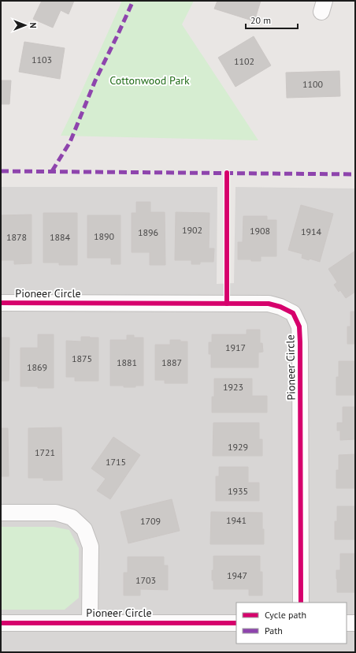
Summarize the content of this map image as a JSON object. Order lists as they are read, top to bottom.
{
  "streets": {
    "street": ["Pioneer Circle"]
  },
  "parks": ["Cottonwood Park"],
  "house_numbers": [
    "1103",
    "1102",
    "1100",
    "1902",
    "1908",
    "1914",
    "1896",
    "1890",
    "1878",
    "1884",
    "1917",
    "1875",
    "1881",
    "1887",
    "1869",
    "1923",
    "1929",
    "1721",
    "1715",
    "1935",
    "1941",
    "1709",
    "1947",
    "1703"
  ],
  "legend": ["Cycle path", "Path"],
  "scale_bar": "20 m",
  "north": "right"
}
